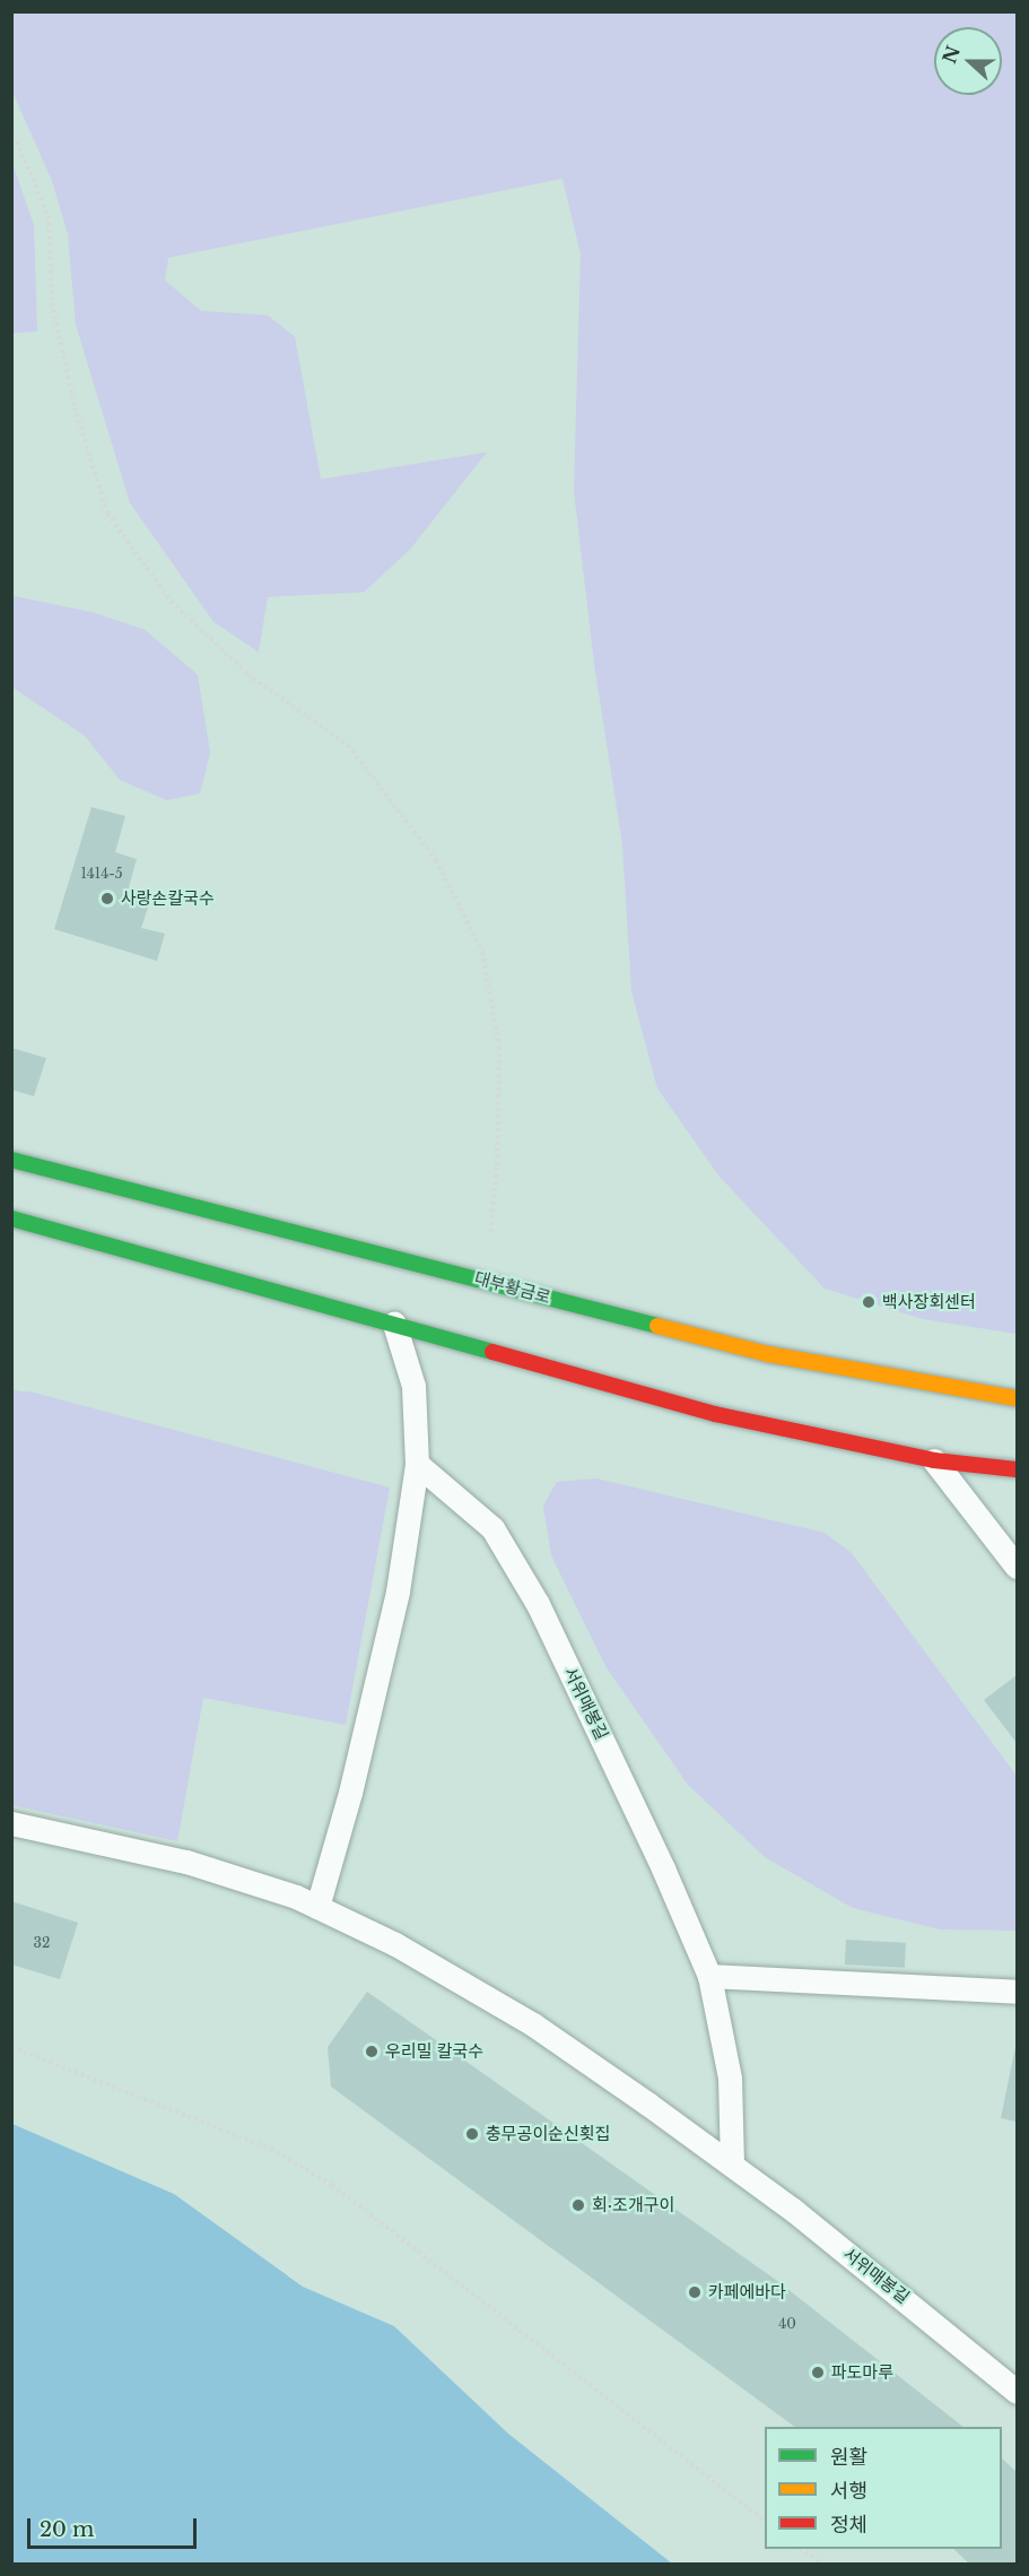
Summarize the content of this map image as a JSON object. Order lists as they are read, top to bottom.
{
  "streets": {
    "main road": ["대부황금로"],
    "lane": ["서위매봉길"]
  },
  "places": [
    "사랑손칼국수",
    "백사장회센터",
    "우리밀 칼국수",
    "충무공이순신횟집",
    "회·조개구이",
    "카페에바다",
    "파도마루"
  ],
  "house_numbers": ["1414-5", "32", "40"],
  "legend": ["원활", "서행", "정체"],
  "scale_bar": "20 m",
  "north": "left"
}
